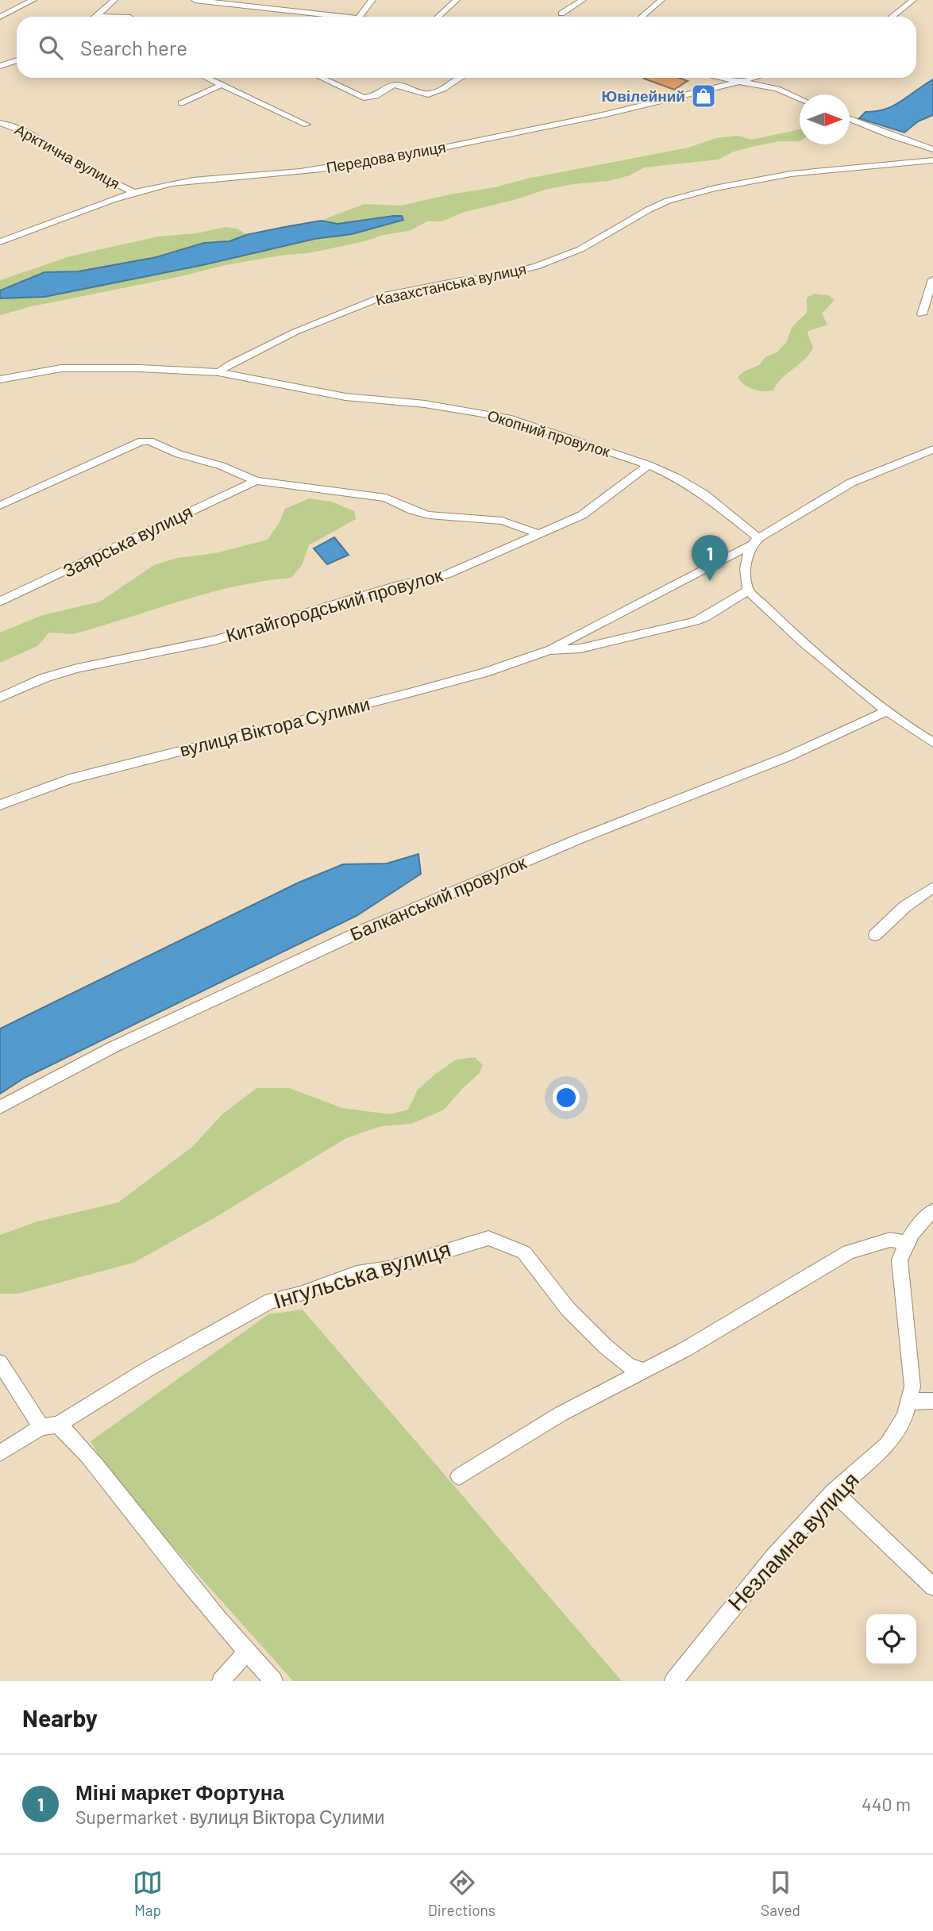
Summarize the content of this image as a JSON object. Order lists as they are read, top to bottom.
{
  "streets": {
    "street": [
      "Арктична вулиця",
      "Передова вулиця",
      "Казахстанська вулиця",
      "Окопний провулок",
      "Заярська вулиця",
      "Китайгородський провулок",
      "вулиця Віктора Сулими",
      "Балканський провулок",
      "Інгульська вулиця",
      "Незламна вулиця"
    ]
  },
  "crossings": [
    ["Арктична вулиця", "Передова вулиця"],
    ["Казахстанська вулиця", "Окопний провулок"],
    ["Окопний провулок", "Китайгородський провулок"],
    ["Окопний провулок", "вулиця Віктора Сулими"]
  ],
  "places": {
    "shop": ["Ювілейний"]
  },
  "north": "right",
  "page": {
    "search": "Search here",
    "pins": "1",
    "heading": "Nearby",
    "list": [
      {
        "mark": "1",
        "name": "Міні маркет Фортуна",
        "note": "Supermarket · вулиця Віктора Сулими",
        "value": "440 m"
      }
    ],
    "nav": ["Map", "Directions", "Saved"]
  }
}
